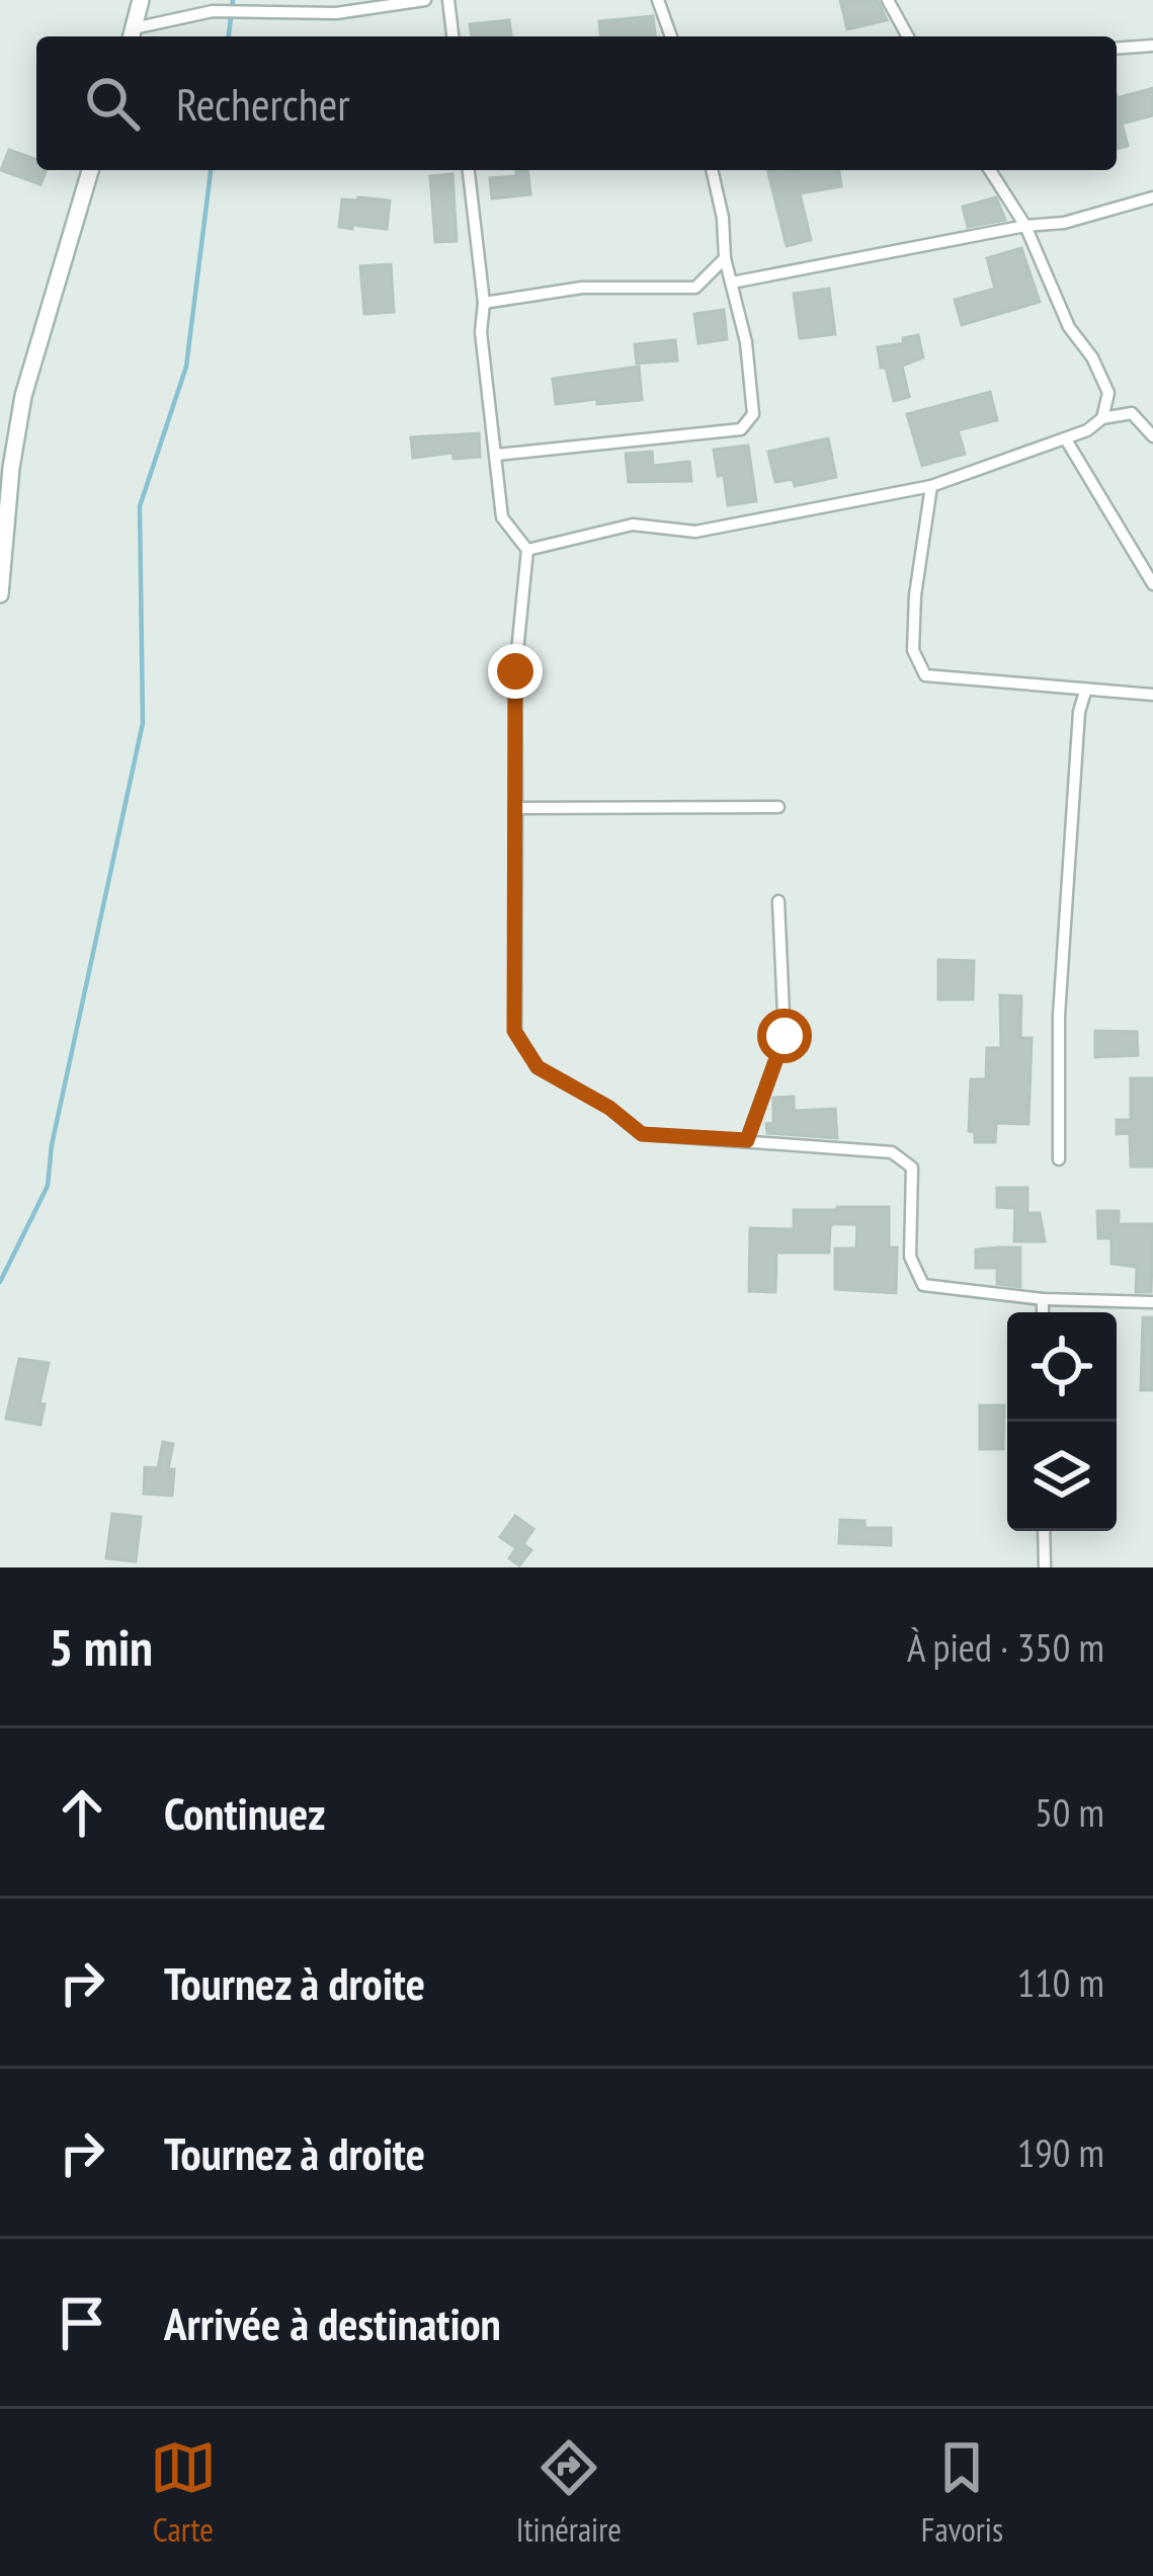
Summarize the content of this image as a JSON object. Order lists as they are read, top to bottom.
{
  "page": {
    "search": "Rechercher",
    "heading": ["5 min", "À pied · 350 m"],
    "list": [
      ["Continuez", "50 m"],
      ["Tournez à droite", "110 m"],
      ["Tournez à droite", "190 m"],
      "Arrivée à destination"
    ],
    "nav": ["Carte", "Itinéraire", "Favoris"]
  }
}
